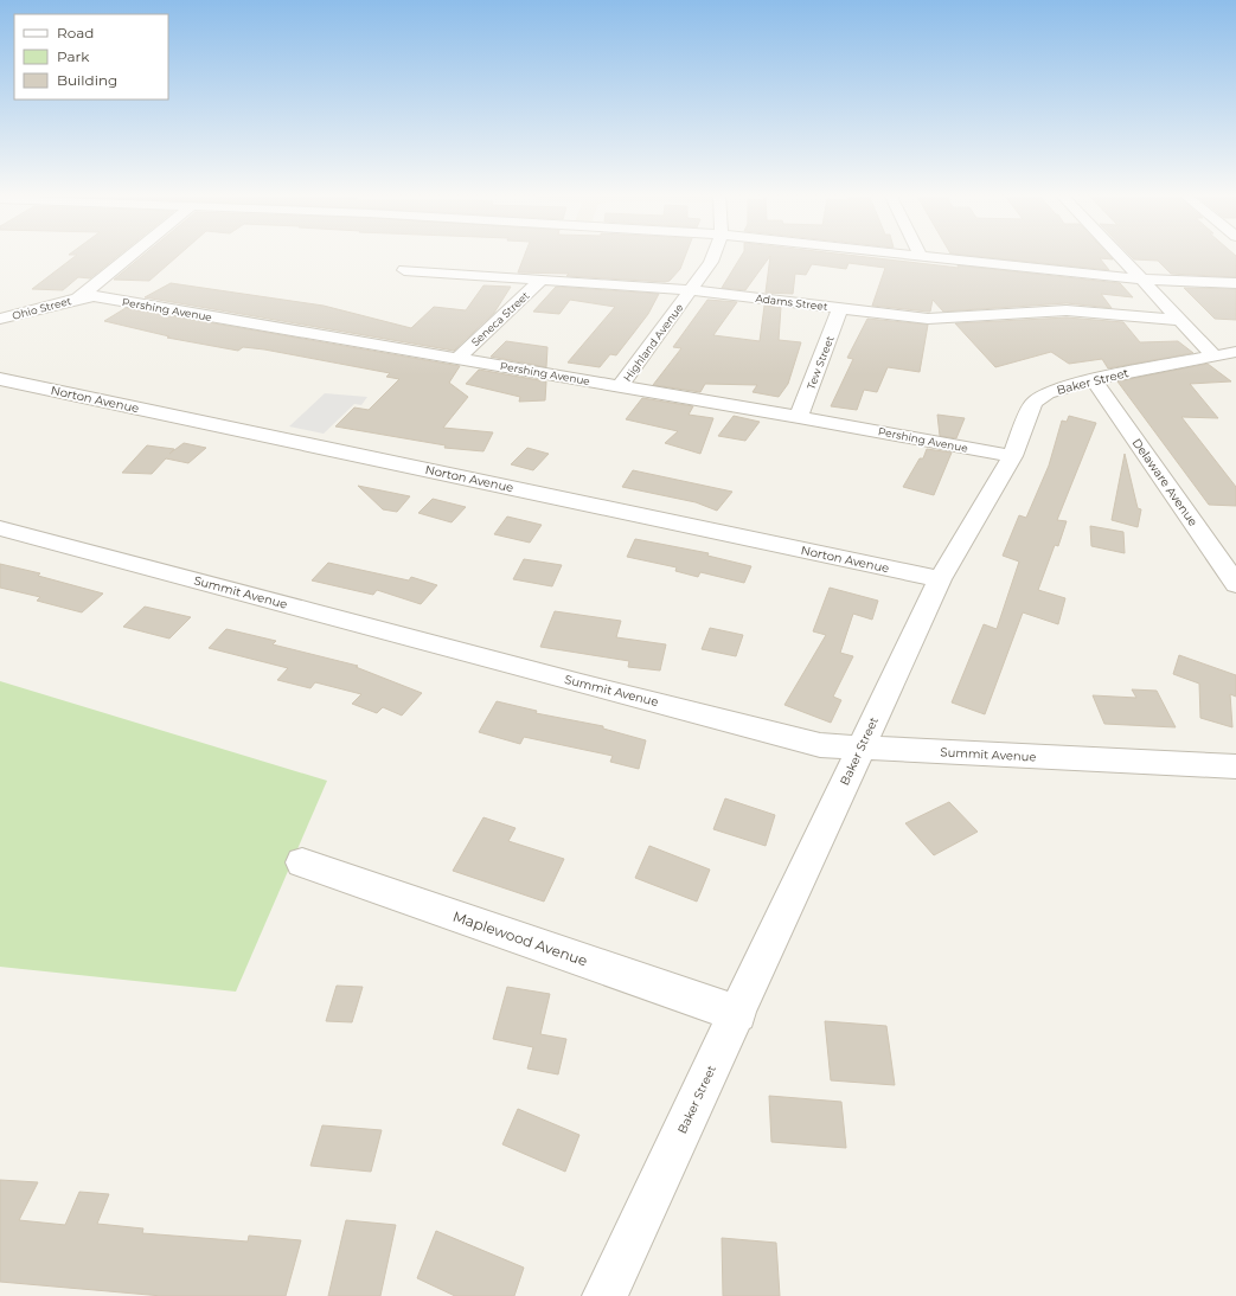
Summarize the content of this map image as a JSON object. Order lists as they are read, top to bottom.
{
  "streets": {
    "street": [
      "Adams Street",
      "Ohio Street",
      "Pershing Avenue",
      "Seneca Street",
      "Highland Avenue",
      "Tew Street",
      "Baker Street",
      "Norton Avenue",
      "Delaware Avenue",
      "Summit Avenue",
      "Maplewood Avenue"
    ]
  },
  "crossings": [
    ["Adams Street", "Seneca Street"],
    ["Adams Street", "Highland Avenue"],
    ["Adams Street", "Tew Street"],
    ["Ohio Street", "Pershing Avenue"],
    ["Pershing Avenue", "Seneca Street"],
    ["Pershing Avenue", "Highland Avenue"],
    ["Pershing Avenue", "Tew Street"],
    ["Pershing Avenue", "Baker Street"],
    ["Baker Street", "Norton Avenue"],
    ["Baker Street", "Delaware Avenue"],
    ["Baker Street", "Summit Avenue"],
    ["Baker Street", "Maplewood Avenue"]
  ],
  "legend": ["Road", "Park", "Building"]
}
